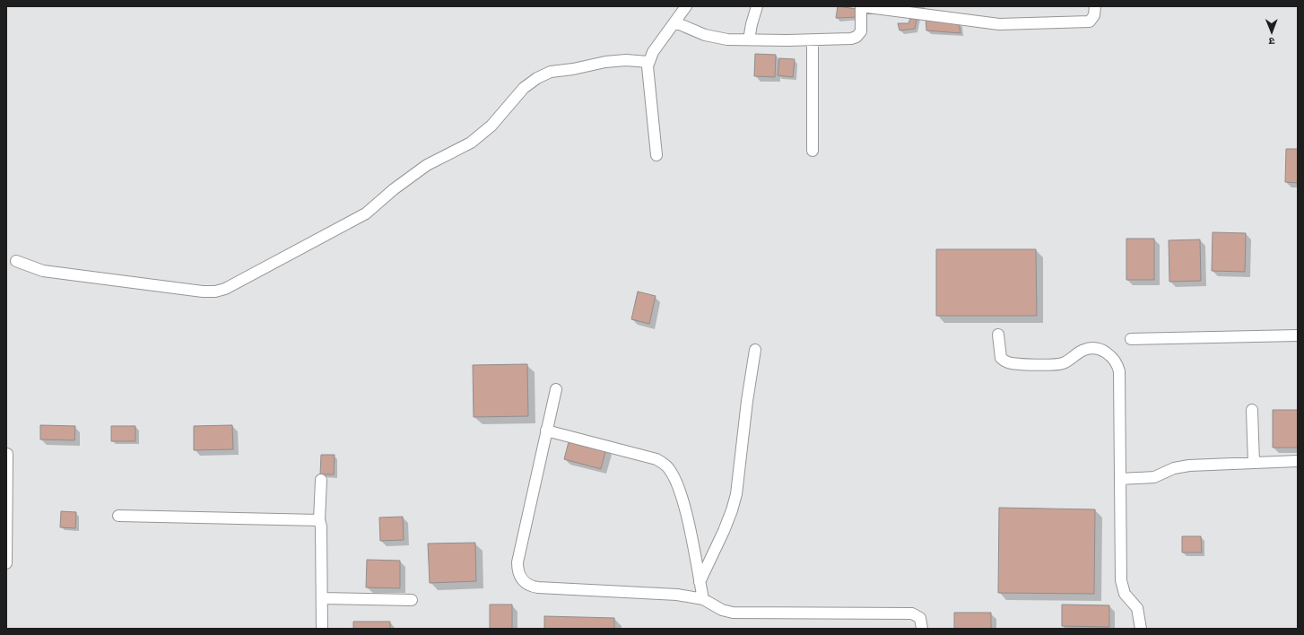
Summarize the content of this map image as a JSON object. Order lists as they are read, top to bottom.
{
  "north": "bottom"
}
